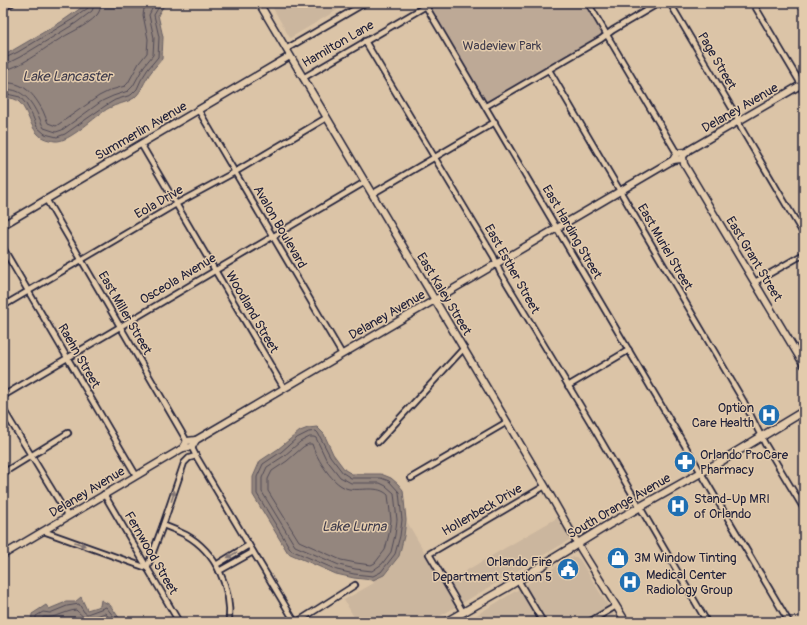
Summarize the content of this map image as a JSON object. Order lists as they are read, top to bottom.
{
  "streets": {
    "main road": ["South Orange Avenue"],
    "street": [
      "Hamilton Lane",
      "Page Street",
      "Delaney Avenue",
      "Summerlin Avenue",
      "Eola Drive",
      "Avalon Boulevard",
      "East Harding Street",
      "East Muriel Street",
      "East Grant Street",
      "East Esther Street",
      "Osceola Avenue",
      "East Kaley Street",
      "Woodland Street",
      "East Miller Street",
      "Raehn Street",
      "Hollenbeck Drive",
      "Fernwood Street"
    ]
  },
  "crossings": [
    ["Hamilton Lane", "East Harding Street"],
    ["Hamilton Lane", "East Esther Street"],
    ["Hamilton Lane", "East Kaley Street"],
    ["Page Street", "Delaney Avenue"],
    ["Delaney Avenue", "Avalon Boulevard"],
    ["Delaney Avenue", "East Harding Street"],
    ["Delaney Avenue", "East Muriel Street"],
    ["Delaney Avenue", "East Grant Street"],
    ["Delaney Avenue", "East Esther Street"],
    ["Delaney Avenue", "East Kaley Street"],
    ["Delaney Avenue", "Woodland Street"],
    ["Delaney Avenue", "East Miller Street"],
    ["Delaney Avenue", "Raehn Street"],
    ["Delaney Avenue", "Fernwood Street"],
    ["Summerlin Avenue", "Avalon Boulevard"],
    ["Summerlin Avenue", "East Kaley Street"],
    ["Summerlin Avenue", "Woodland Street"],
    ["Summerlin Avenue", "East Miller Street"],
    ["Eola Drive", "Avalon Boulevard"],
    ["Eola Drive", "East Kaley Street"],
    ["Eola Drive", "Woodland Street"],
    ["Eola Drive", "East Miller Street"],
    ["Eola Drive", "Raehn Street"],
    ["Avalon Boulevard", "Osceola Avenue"],
    ["East Harding Street", "South Orange Avenue"],
    ["East Muriel Street", "South Orange Avenue"],
    ["East Esther Street", "South Orange Avenue"],
    ["Osceola Avenue", "East Kaley Street"],
    ["Osceola Avenue", "Woodland Street"],
    ["Osceola Avenue", "East Miller Street"],
    ["Osceola Avenue", "Raehn Street"],
    ["East Kaley Street", "South Orange Avenue"],
    ["East Kaley Street", "Hollenbeck Drive"],
    ["South Orange Avenue", "Hollenbeck Drive"]
  ],
  "water": ["Lake Lancaster", "Lake Lurna"],
  "parks": ["Wadeview Park"],
  "places": {
    "hospital": ["Option Care Health", "Stand-Up MRI of Orlando", "Medical Center Radiology Group"],
    "pharmacy": ["Orlando ProCare Pharmacy"],
    "shop": ["3M Window Tinting"],
    "public building": ["Orlando Fire Department Station 5"]
  }
}
